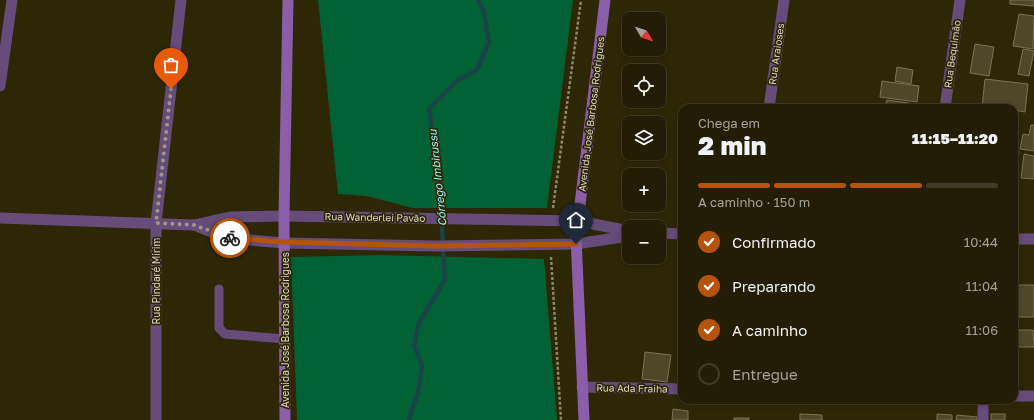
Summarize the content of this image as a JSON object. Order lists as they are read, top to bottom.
{
  "streets": {
    "main road": ["Avenida José Barbosa Rodrigues"],
    "street": [
      "Rua Araioses",
      "Rua Bequimão",
      "Rua Wanderlei Pavão",
      "Rua Pindaré Mirim",
      "Rua Ada Fraiha"
    ]
  },
  "crossings": [
    ["Avenida José Barbosa Rodrigues", "Rua Wanderlei Pavão"],
    ["Avenida José Barbosa Rodrigues", "Rua Ada Fraiha"],
    ["Rua Wanderlei Pavão", "Rua Pindaré Mirim"]
  ],
  "water": ["Córrego Imbirussu"],
  "north": "bottom right",
  "page": {
    "map_buttons": ["+", "−"],
    "heading": ["2 min", "Chega em", "11:15–11:20"],
    "bar": "A caminho · 150 m",
    "list": [
      ["Confirmado", "10:44"],
      ["Preparando", "11:04"],
      ["A caminho", "11:06"],
      "Entregue"
    ]
  }
}
